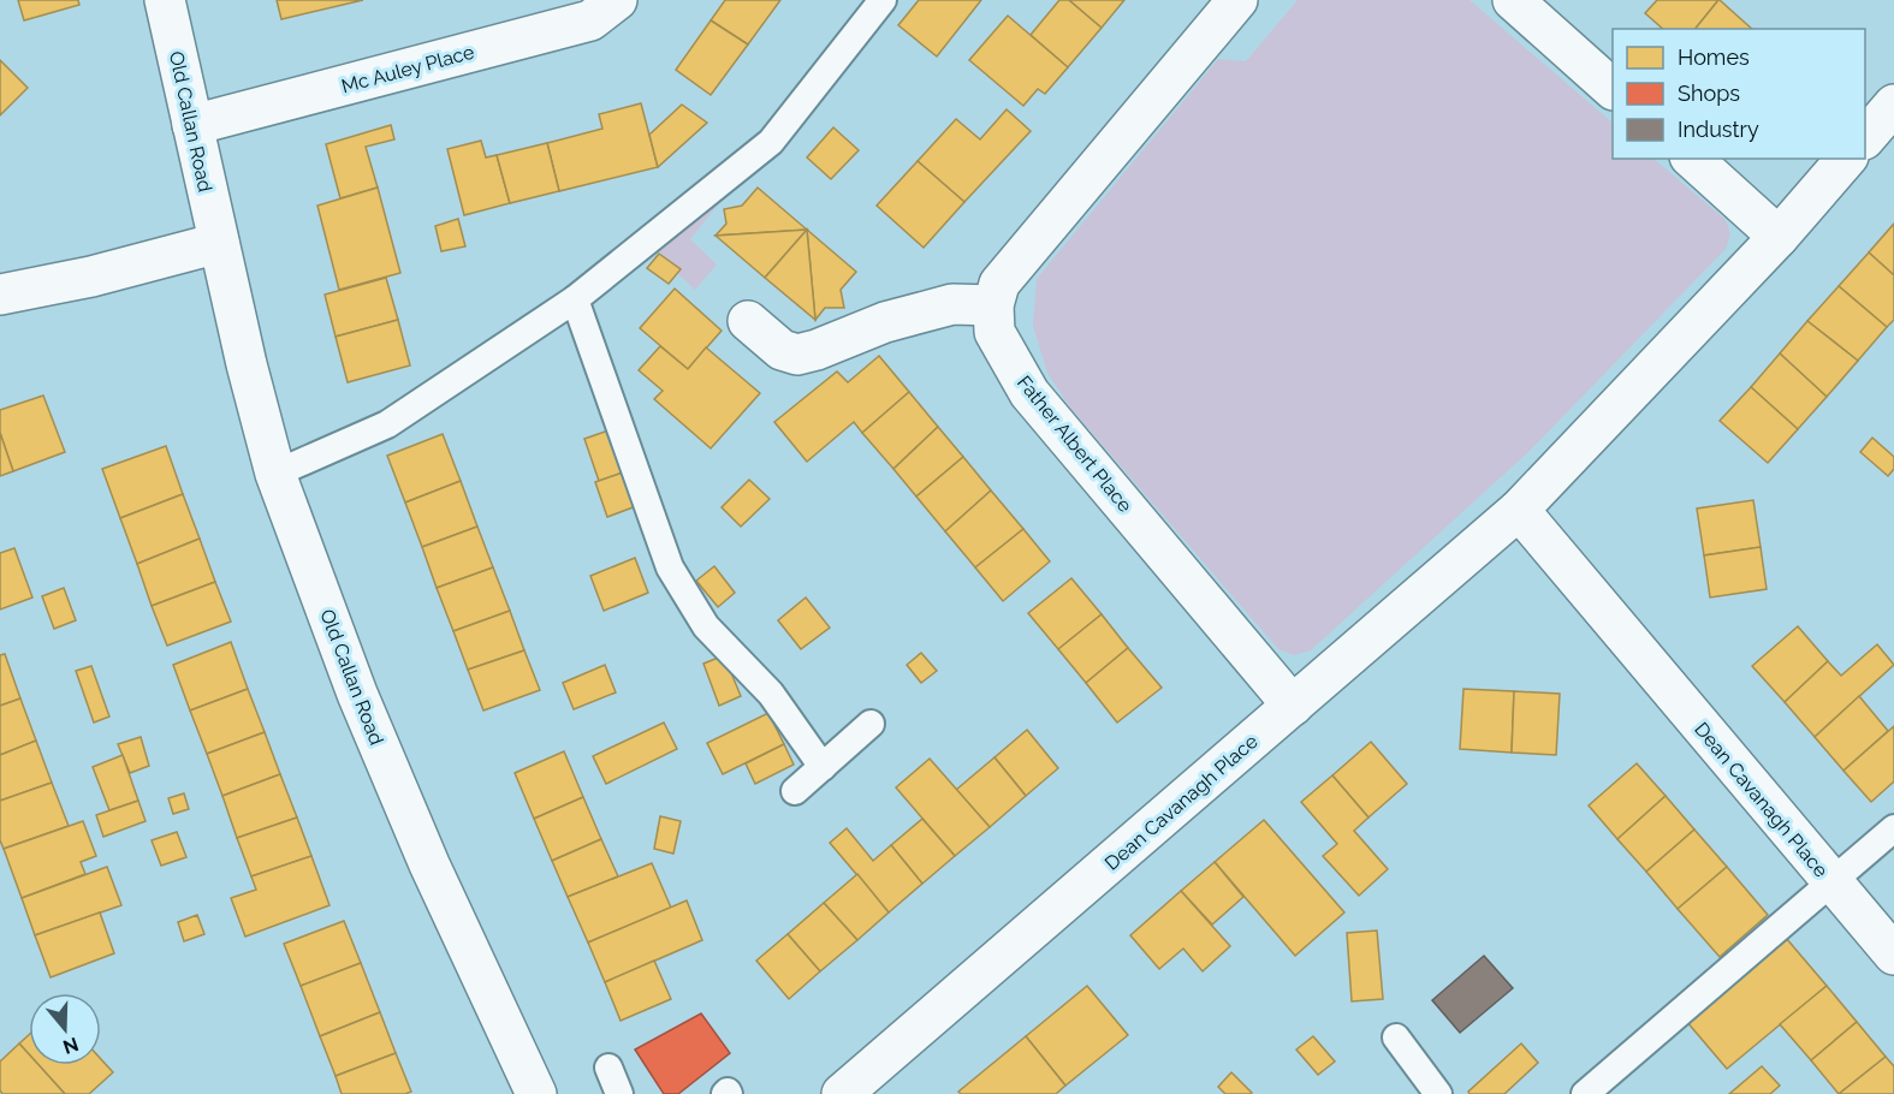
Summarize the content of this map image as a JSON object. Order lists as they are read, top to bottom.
{
  "streets": {
    "street": [
      "Mc Auley Place",
      "Old Callan Road",
      "Father Albert Place",
      "Dean Cavanagh Place"
    ]
  },
  "crossings": [
    ["Mc Auley Place", "Old Callan Road"],
    ["Father Albert Place", "Dean Cavanagh Place"]
  ],
  "legend": ["Homes", "Shops", "Industry"],
  "north": "bottom"
}
